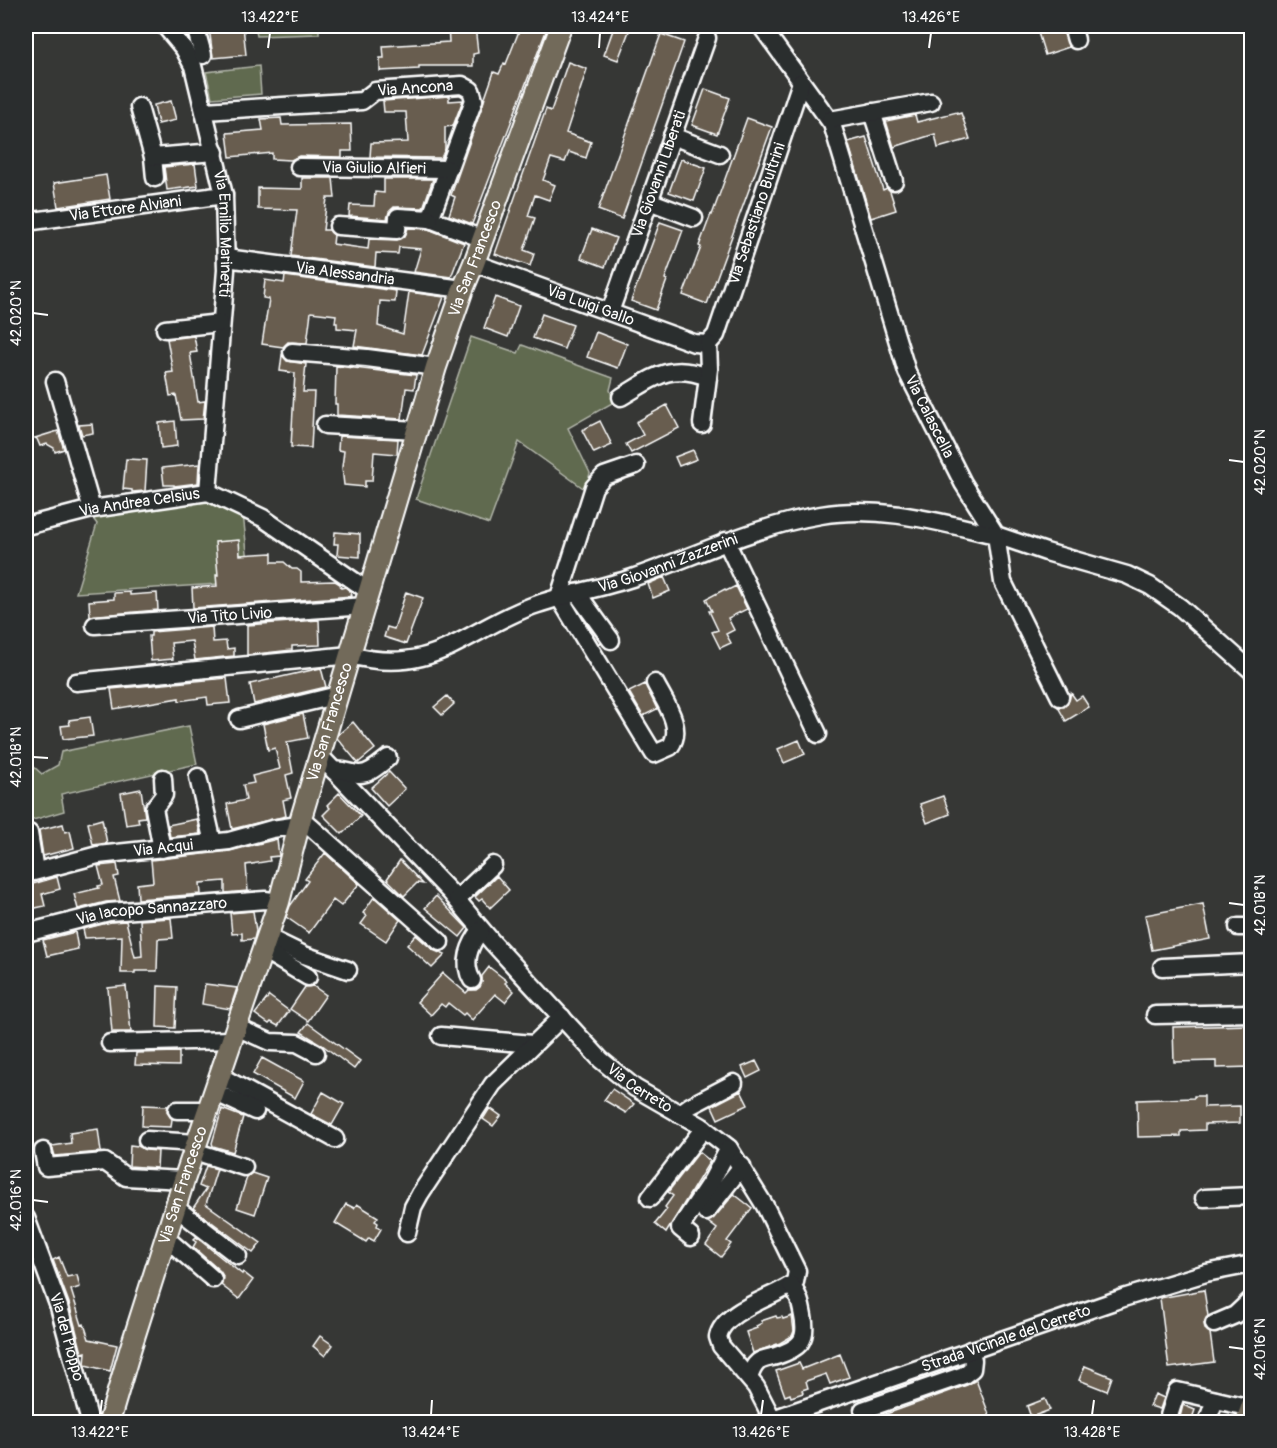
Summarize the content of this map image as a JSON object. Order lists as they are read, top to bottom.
{
  "streets": {
    "main road": ["Via San Francesco"],
    "street": [
      "Via Ancona",
      "Via Giulio Alfieri",
      "Via Giovanni Liberati",
      "Via Ettore Alviani",
      "Via Sebastiano Bultrini",
      "Via Emilio Marinetti",
      "Via Alessandria",
      "Via Luigi Gallo",
      "Via Calascella",
      "Via Andrea Celsius",
      "Via Giovanni Zazzerini",
      "Via Tito Livio",
      "Via Acqui",
      "Via Iacopo Sannazzaro",
      "Via Cerreto",
      "Via del Pioppo",
      "Strada Vicinale del Cerreto"
    ]
  },
  "crossings": [
    ["Via Ancona", "Via Giulio Alfieri"],
    ["Via Ancona", "Via Emilio Marinetti"],
    ["Via Giovanni Liberati", "Via Luigi Gallo"],
    ["Via Ettore Alviani", "Via Emilio Marinetti"],
    ["Via Sebastiano Bultrini", "Via Luigi Gallo"],
    ["Via Sebastiano Bultrini", "Via Calascella"],
    ["Via Emilio Marinetti", "Via Alessandria"],
    ["Via Emilio Marinetti", "Via Andrea Celsius"],
    ["Via San Francesco", "Via Alessandria"],
    ["Via San Francesco", "Via Luigi Gallo"],
    ["Via San Francesco", "Via Andrea Celsius"],
    ["Via San Francesco", "Via Giovanni Zazzerini"],
    ["Via San Francesco", "Via Tito Livio"],
    ["Via San Francesco", "Via Acqui"],
    ["Via San Francesco", "Via Iacopo Sannazzaro"],
    ["Via San Francesco", "Via Cerreto"],
    ["Via Calascella", "Via Giovanni Zazzerini"],
    ["Via Andrea Celsius", "Via Tito Livio"]
  ],
  "coordinates": [
    "13.422°E",
    "13.424°E",
    "13.426°E",
    "42.020°N",
    "42.018°N",
    "42.016°N",
    "13.428°E"
  ]
}
